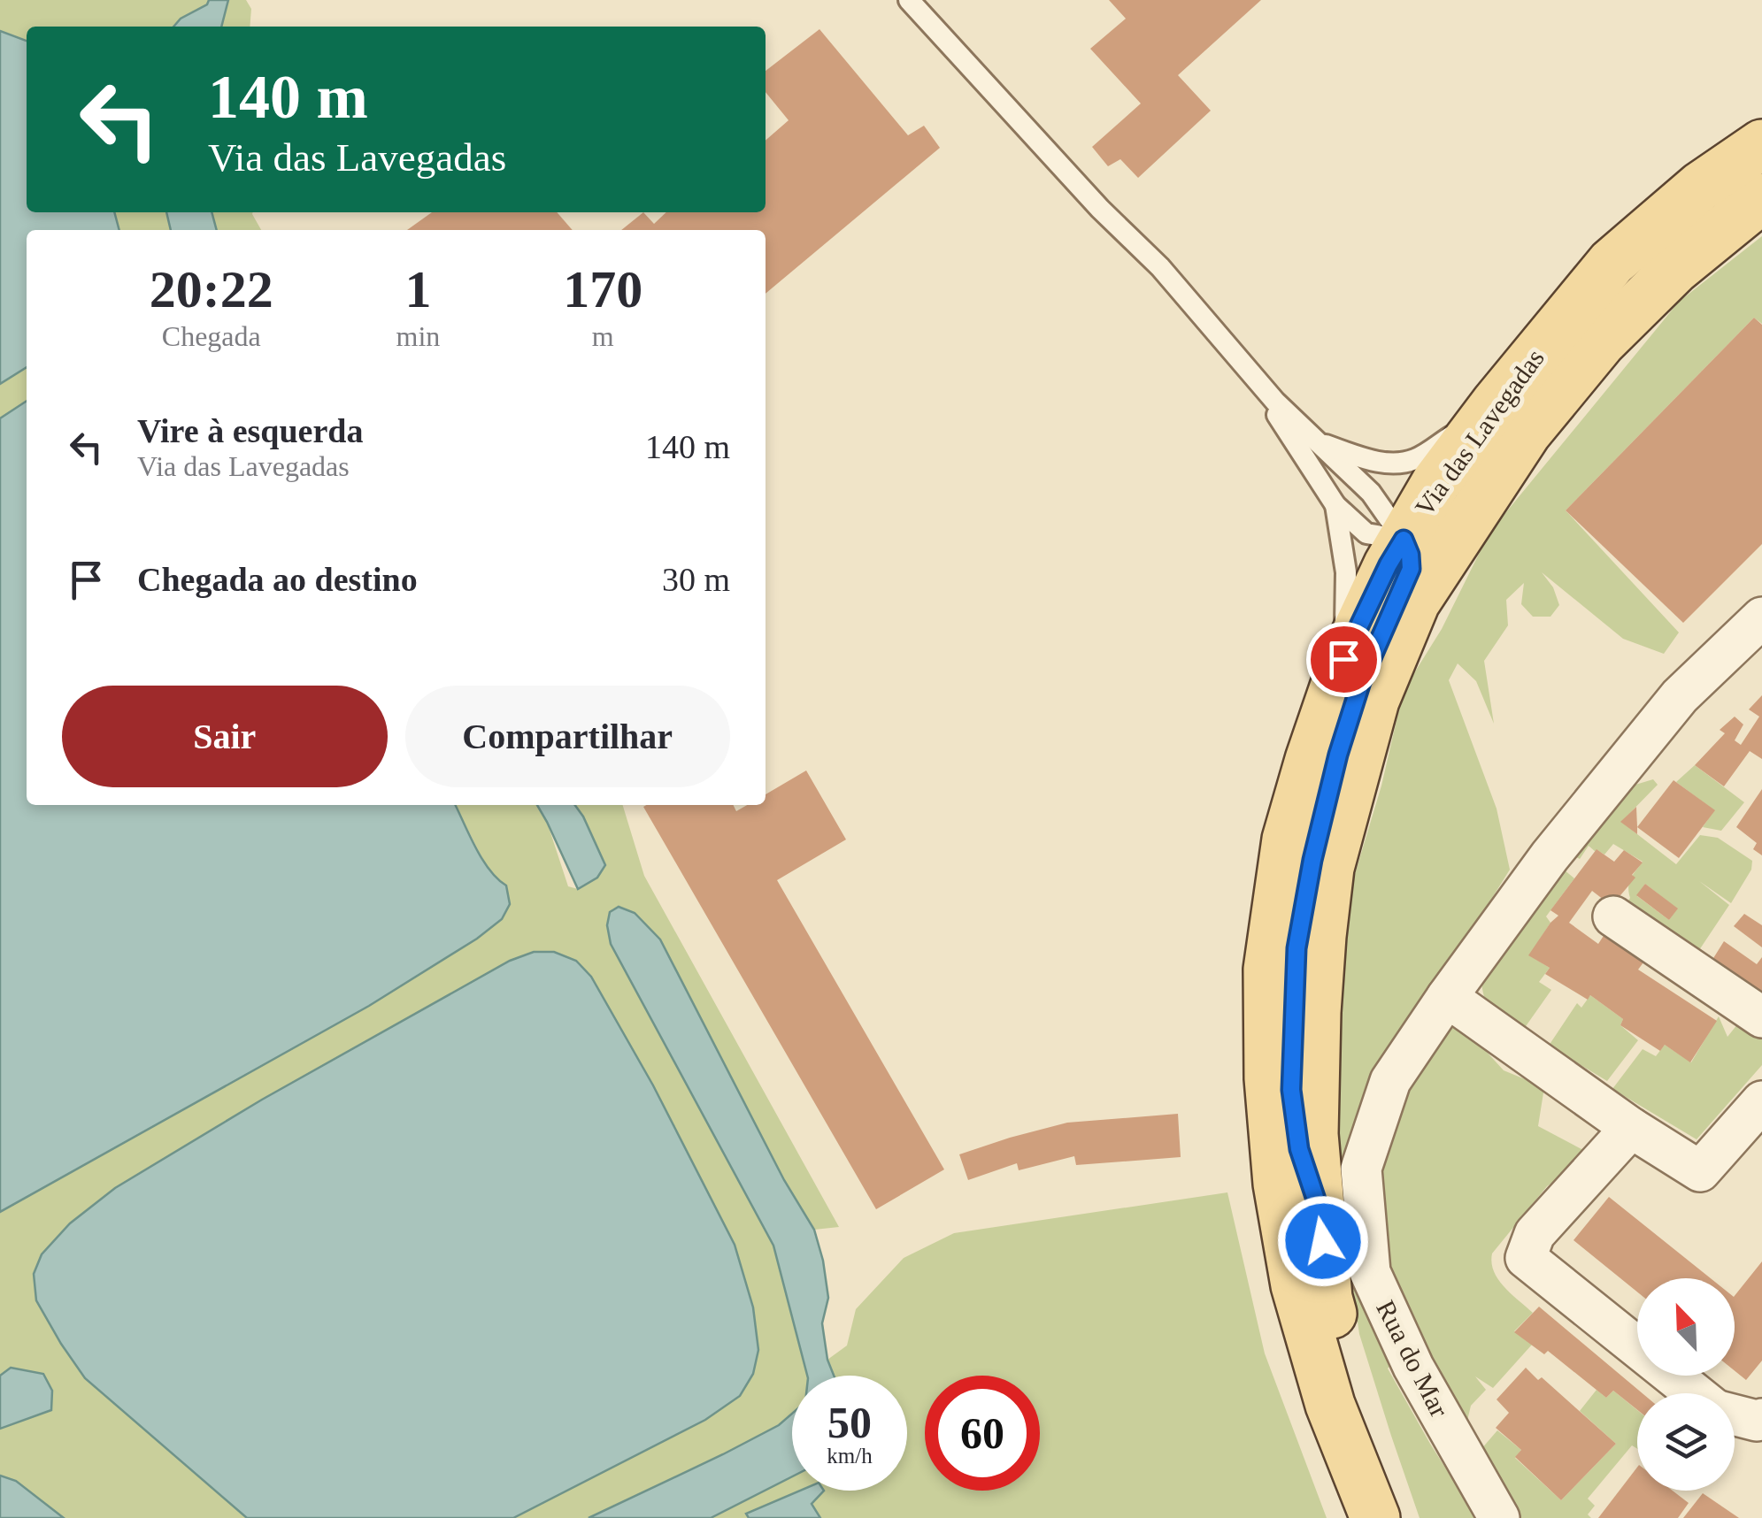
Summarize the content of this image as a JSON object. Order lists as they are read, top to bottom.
{
  "streets": {
    "main road": ["Via das Lavegadas"],
    "street": ["Rua do Mar"]
  },
  "north": "top left",
  "page": {
    "turn": ["140 m", "Via das Lavegadas"],
    "eta": [
      "20:22",
      "Chegada",
      "1",
      "min",
      "170",
      "m"
    ],
    "list": [
      {
        "name": "Vire à esquerda",
        "note": "Via das Lavegadas",
        "value": "140 m"
      },
      {
        "name": "Chegada ao destino",
        "value": "30 m"
      }
    ],
    "buttons": ["Sair", "Compartilhar"],
    "speed": "50 km/h",
    "limit": "60"
  }
}
